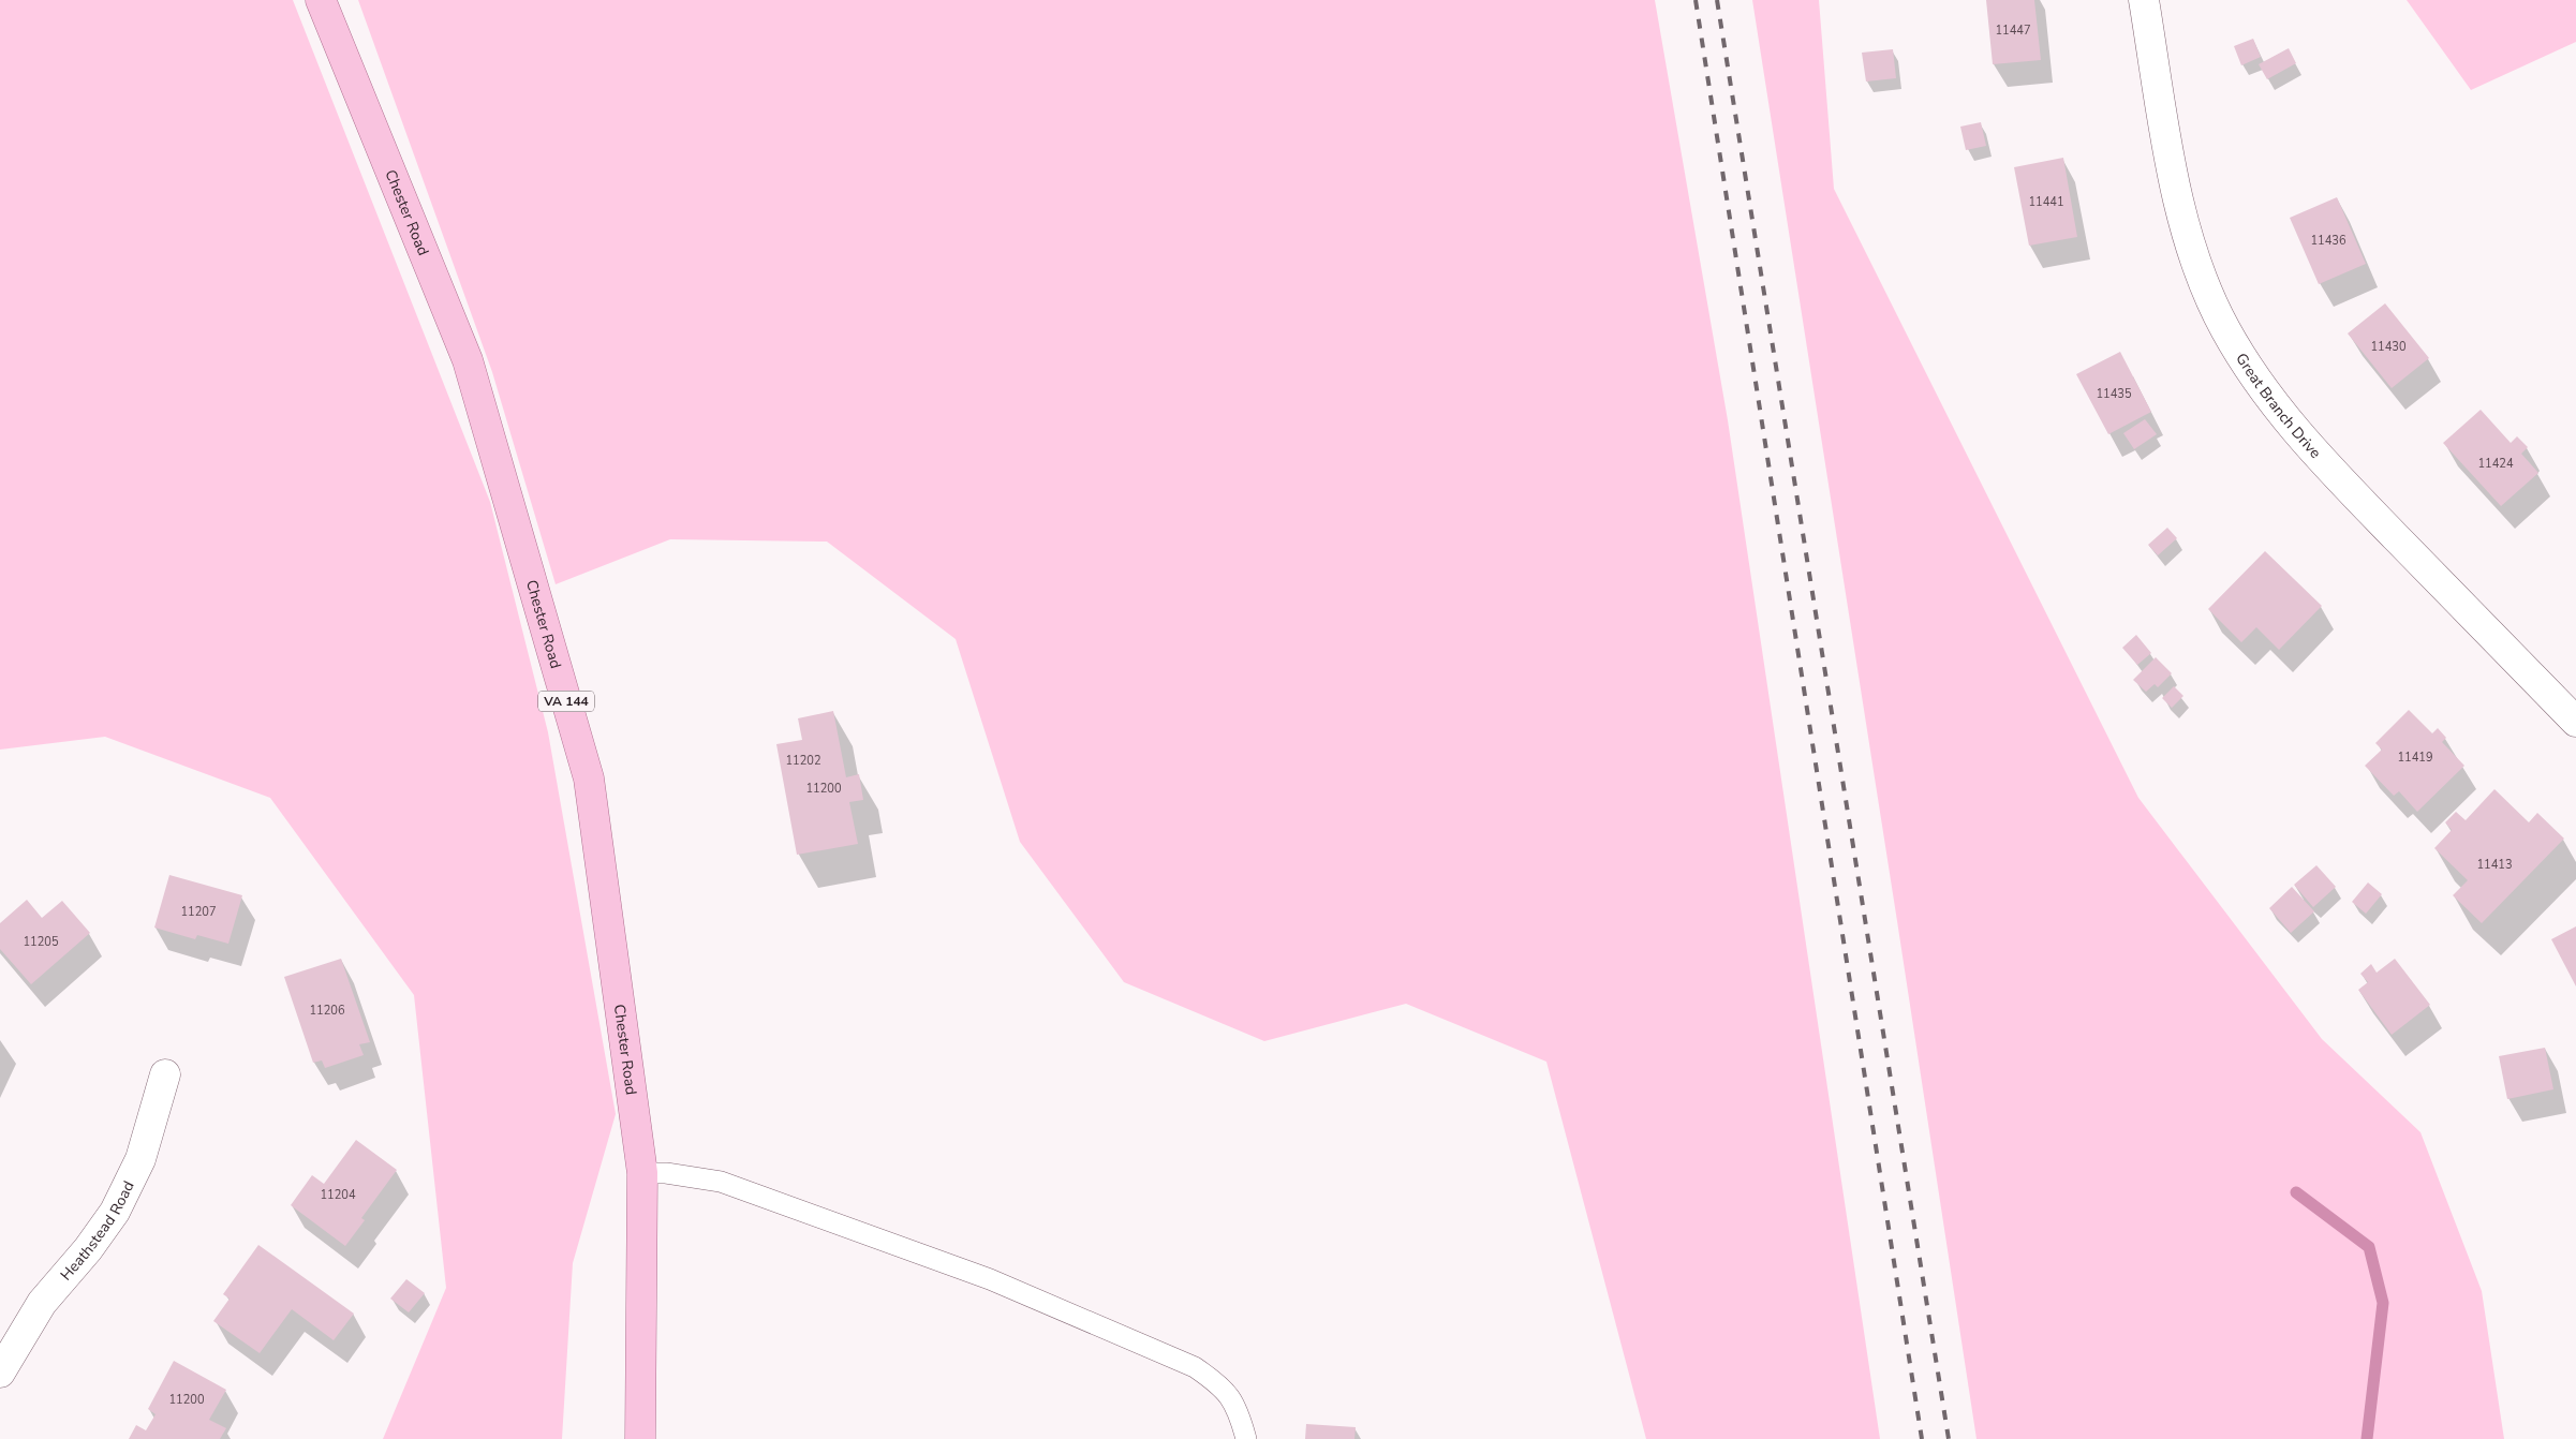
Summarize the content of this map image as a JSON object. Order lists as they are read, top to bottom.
{
  "streets": {
    "main road": ["Chester Road", "VA 144"],
    "street": ["Great Branch Drive", "Heathstead Road"]
  },
  "house_numbers": [
    "11447",
    "11441",
    "11436",
    "11430",
    "11435",
    "11424",
    "11419",
    "11202",
    "11200",
    "11413",
    "11207",
    "11205",
    "11206",
    "11204",
    "11200"
  ]
}
